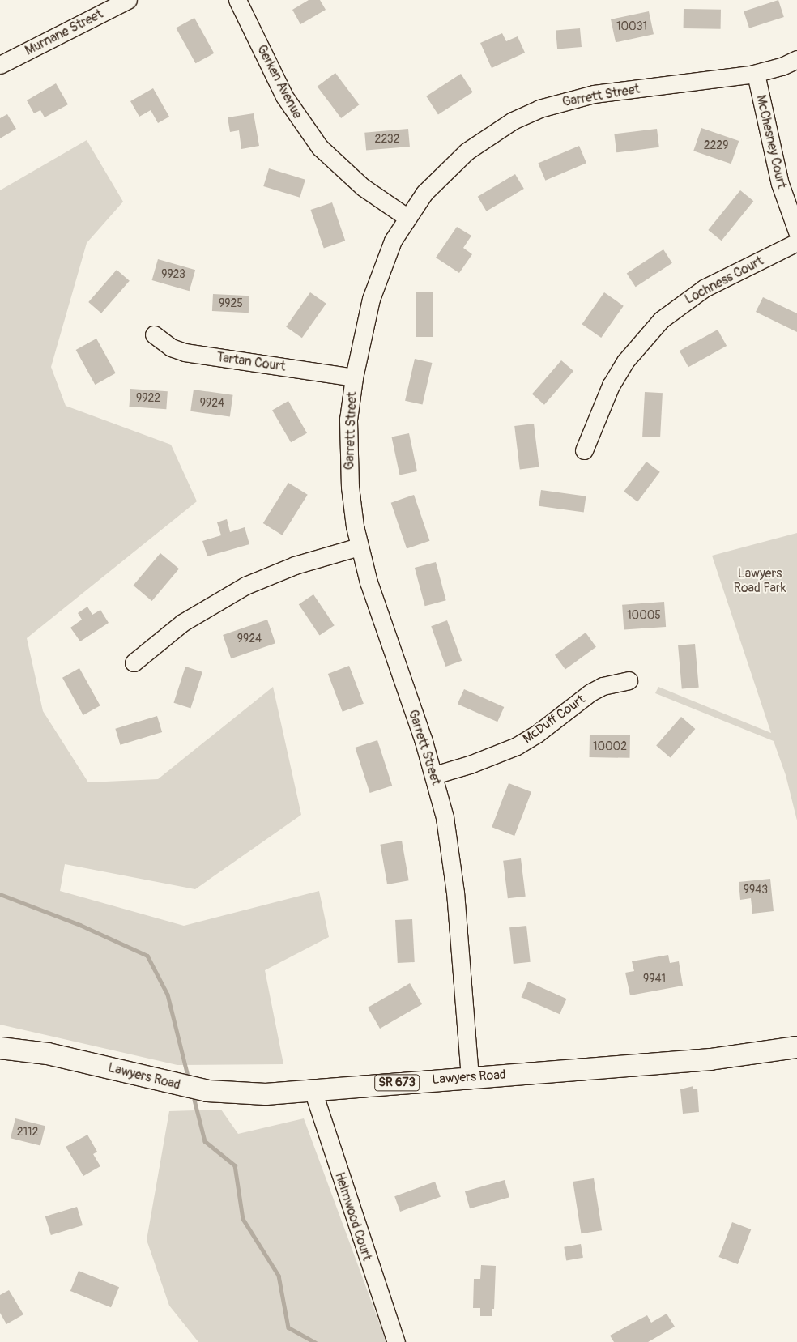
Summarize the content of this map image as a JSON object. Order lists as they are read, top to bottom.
{
  "streets": {
    "main road": ["Lawyers Road", "SR 673"],
    "street": [
      "Murnane Street",
      "Gerken Avenue",
      "Garrett Street",
      "McChesney Court",
      "Lochness Court",
      "Tartan Court",
      "McDuff Court",
      "Helmwood Court"
    ]
  },
  "crossings": [
    ["Gerken Avenue", "Garrett Street"],
    ["Garrett Street", "McChesney Court"],
    ["Garrett Street", "Tartan Court"],
    ["Garrett Street", "McDuff Court"],
    ["Garrett Street", "Lawyers Road"],
    ["Lawyers Road", "Helmwood Court"]
  ],
  "parks": ["Lawyers Road Park"],
  "house_numbers": [
    "10031",
    "2232",
    "2229",
    "9923",
    "9925",
    "9922",
    "9924",
    "10005",
    "9924",
    "10002",
    "9943",
    "9941",
    "2112"
  ]
}
